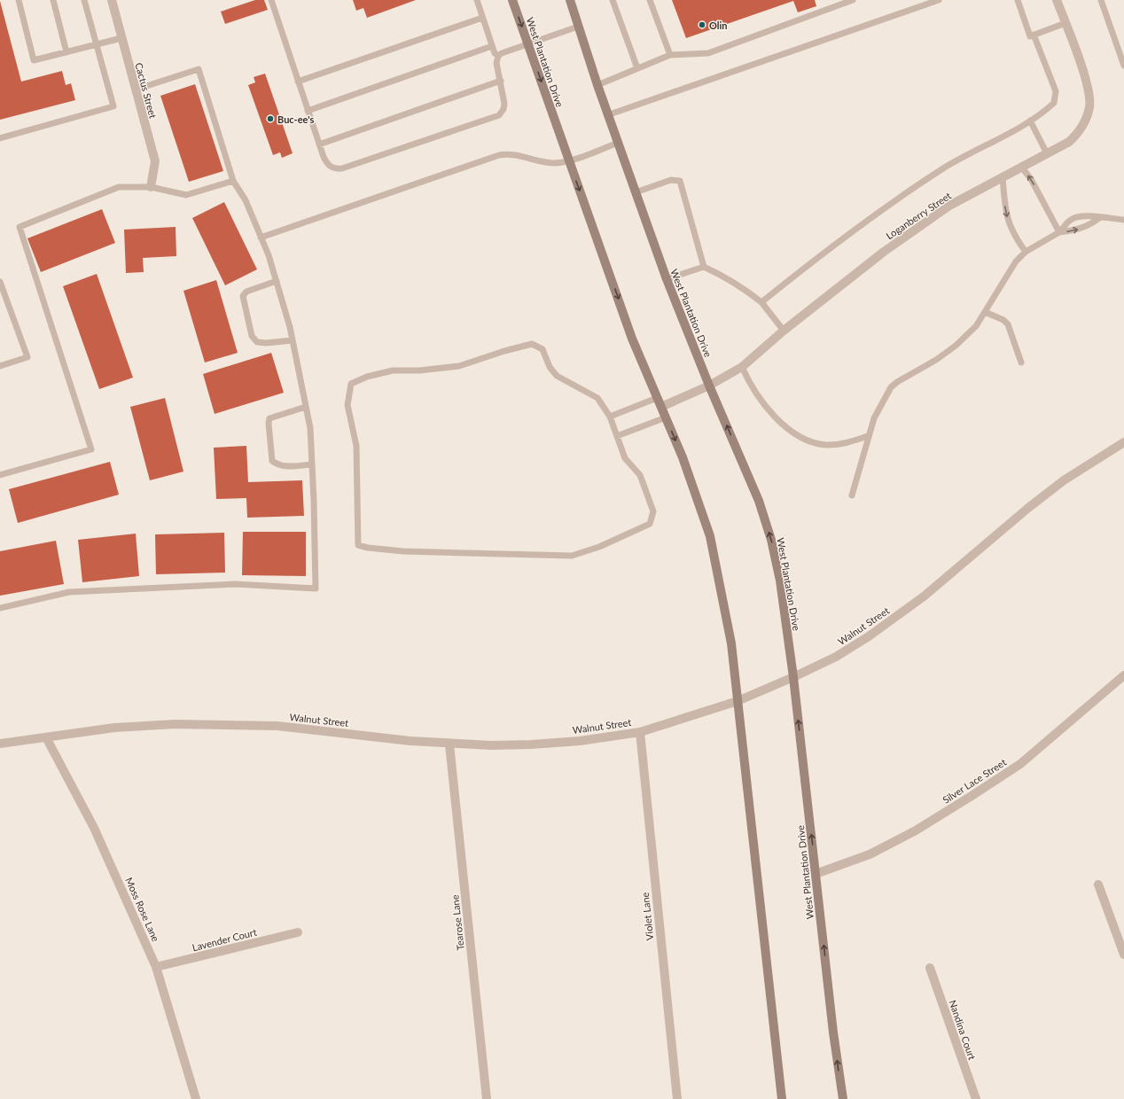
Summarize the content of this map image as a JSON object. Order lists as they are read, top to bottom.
{
  "streets": {
    "main road": ["West Plantation Drive"],
    "street": [
      "Cactus Street",
      "Loganberry Street",
      "Walnut Street",
      "Silver Lace Street",
      "Moss Rose Lane",
      "Violet Lane",
      "Tearose Lane",
      "Lavender Court",
      "Nandina Court"
    ]
  },
  "crossings": [
    ["West Plantation Drive", "Loganberry Street"],
    ["West Plantation Drive", "Walnut Street"],
    ["West Plantation Drive", "Silver Lace Street"],
    ["Walnut Street", "Moss Rose Lane"],
    ["Walnut Street", "Violet Lane"],
    ["Walnut Street", "Tearose Lane"],
    ["Moss Rose Lane", "Lavender Court"]
  ],
  "places": ["Olin", "Buc-ee's"]
}
